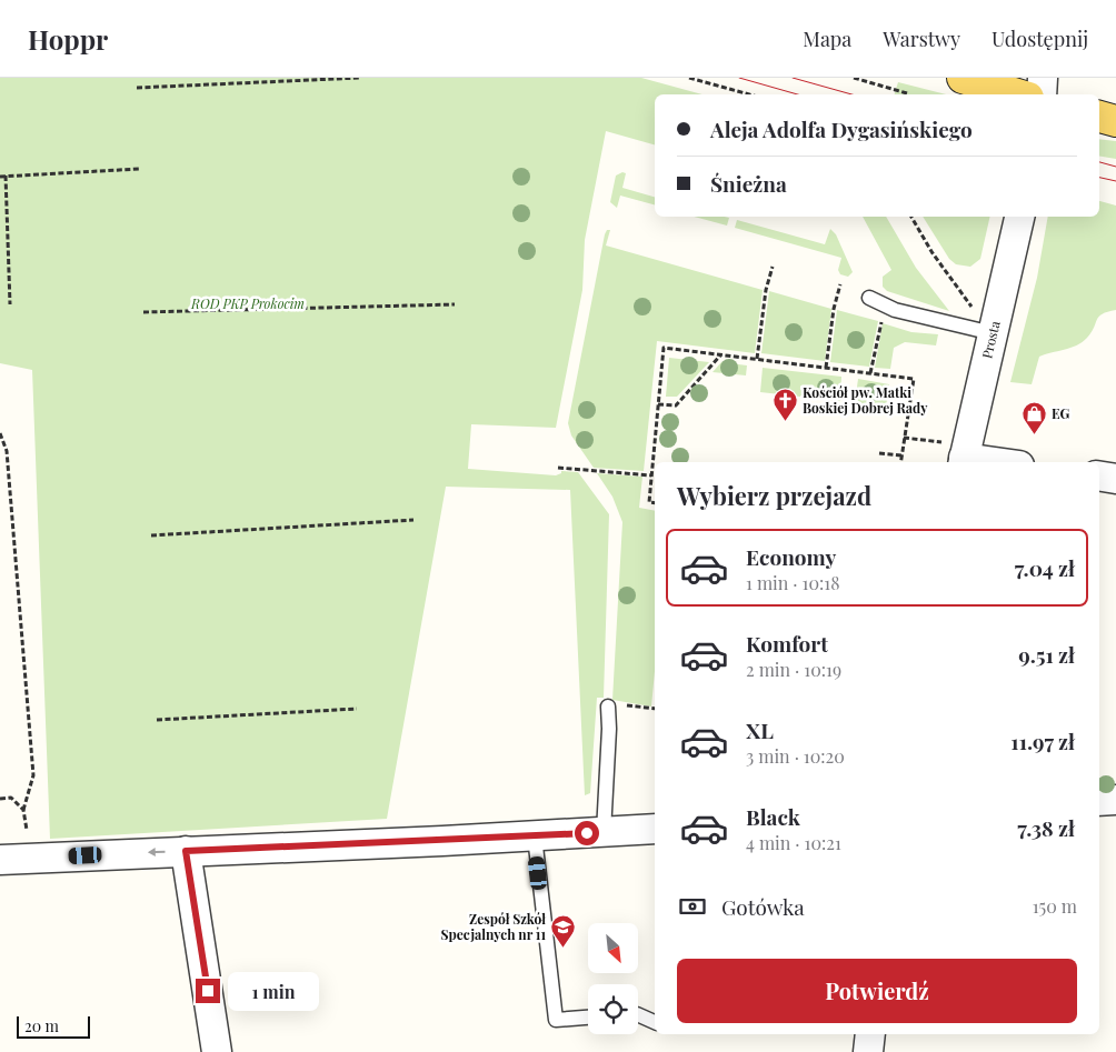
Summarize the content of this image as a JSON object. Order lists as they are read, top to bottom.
{
  "streets": {
    "street": ["Prosta"]
  },
  "parks": ["ROD PKP Prokocim"],
  "places": {
    "church": ["Kościół pw. Matki Boskiej Dobrej Rady"],
    "shop": ["EG"],
    "school or university": ["Zespół Szkół Specjalnych nr 11"]
  },
  "scale_bar": "20 m",
  "north": "bottom right",
  "page": {
    "header": "Hoppr",
    "nav": ["Mapa", "Warstwy", "Udostępnij"],
    "banner": ["Aleja Adolfa Dygasińskiego", "Śnieżna"],
    "heading": "Wybierz przejazd",
    "list": [
      {
        "name": "Economy",
        "note": "1 min · 10:18",
        "value": "7.04 zł"
      },
      {
        "name": "Komfort",
        "note": "2 min · 10:19",
        "value": "9.51 zł"
      },
      {
        "name": "XL",
        "note": "3 min · 10:20",
        "value": "11.97 zł"
      },
      {
        "name": "Black",
        "note": "4 min · 10:21",
        "value": "7.38 zł"
      }
    ],
    "pay": ["Gotówka", "150 m"],
    "buttons": "Potwierdź",
    "bubble": "1 min",
    "scale": "20 m"
  }
}
